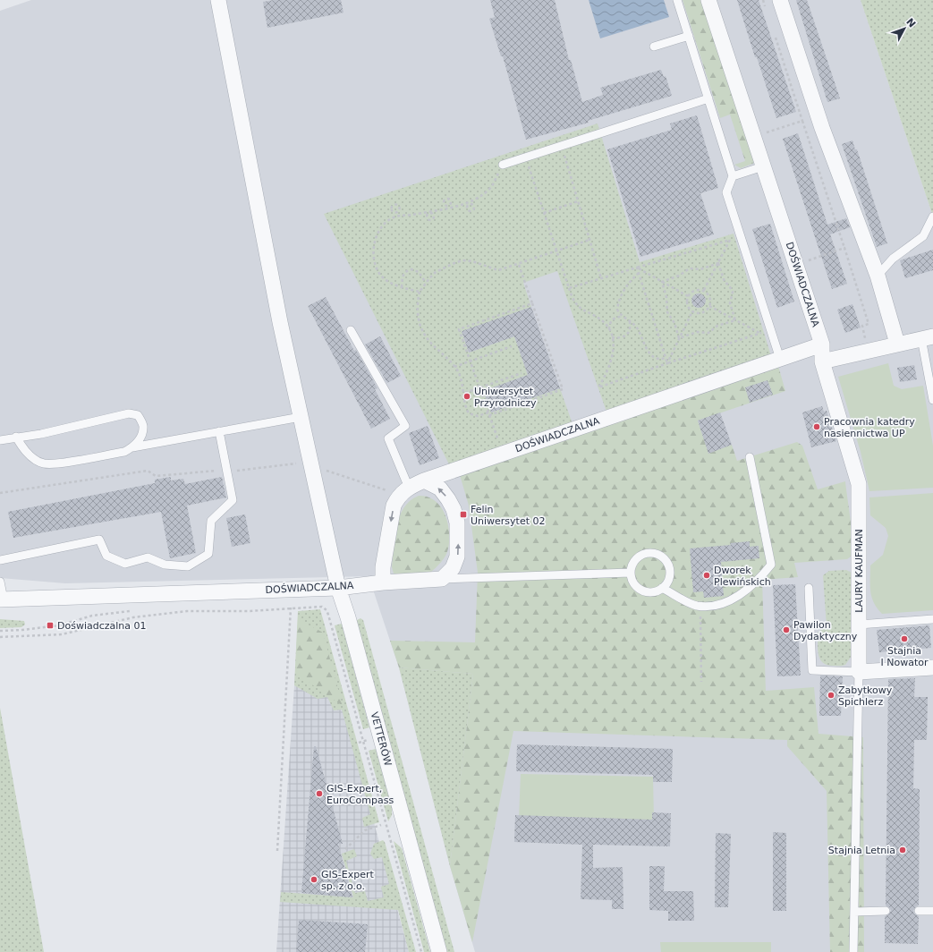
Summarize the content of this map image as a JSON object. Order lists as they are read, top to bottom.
{
  "streets": {
    "street": ["DOŚWIADCZALNA", "LAURY KAUFMAN", "VETTERÓW"]
  },
  "crossings": [
    ["DOŚWIADCZALNA", "LAURY KAUFMAN"],
    ["DOŚWIADCZALNA", "VETTERÓW"]
  ],
  "places": {
    "other": [
      "Uniwersytet Przyrodniczy",
      "Pracownia katedry nasiennictwa UP",
      "Dworek Plewińskich",
      "Pawilon Dydaktyczny",
      "Stajnia I Nowator",
      "Zabytkowy Spichlerz",
      "GIS-Expert, EuroCompass",
      "Stajnia Letnia",
      "GIS-Expert sp. z o.o."
    ],
    "transit": ["Felin Uniwersytet 02", "Doświadczalna 01"]
  },
  "north": "top right"
}
